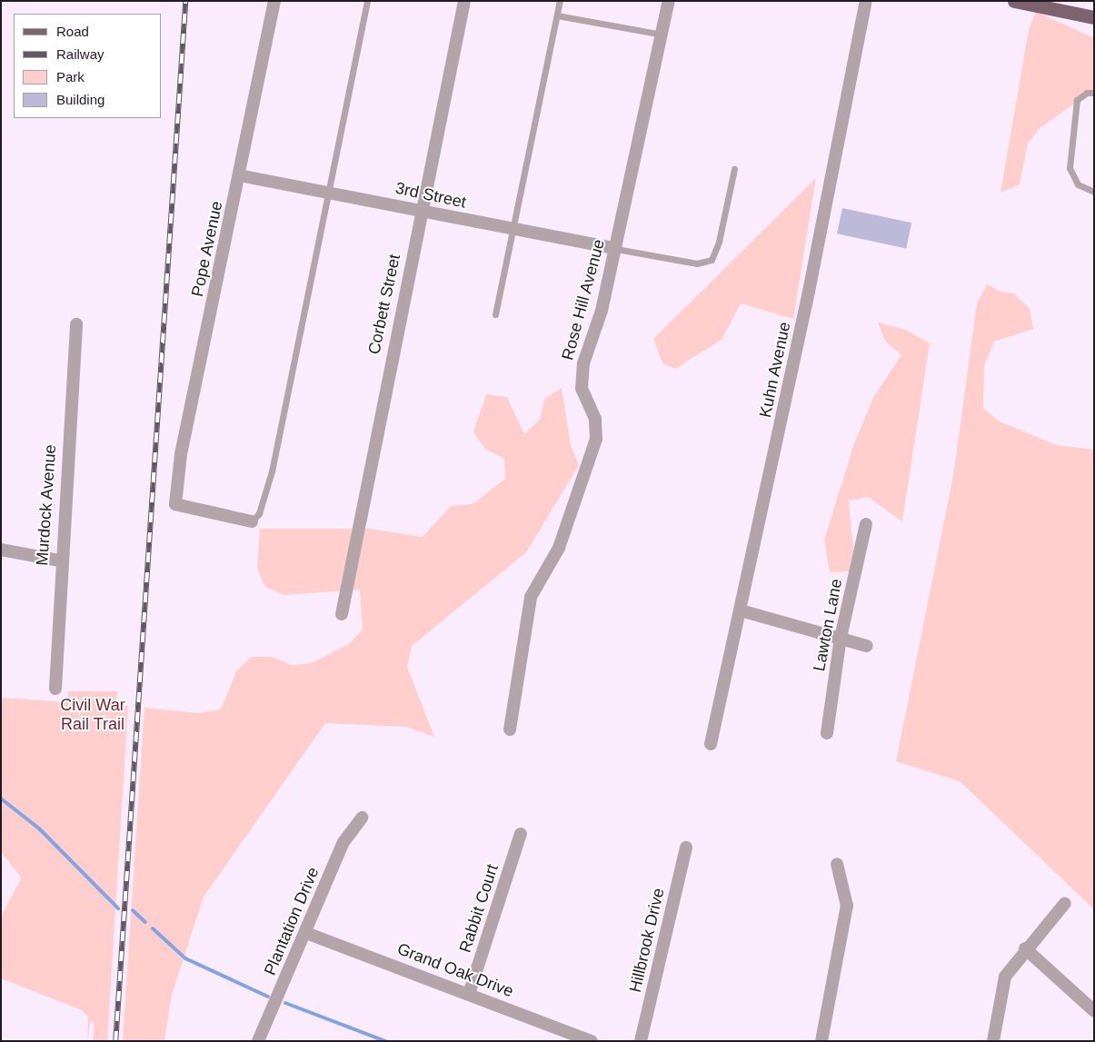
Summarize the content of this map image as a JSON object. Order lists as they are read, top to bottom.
{
  "streets": {
    "street": [
      "3rd Street",
      "Pope Avenue",
      "Rose Hill Avenue",
      "Corbett Street",
      "Kuhn Avenue",
      "Murdock Avenue",
      "Lawton Lane",
      "Rabbit Court",
      "Plantation Drive",
      "Hillbrook Drive",
      "Grand Oak Drive"
    ]
  },
  "crossings": [
    ["3rd Street", "Pope Avenue"],
    ["3rd Street", "Rose Hill Avenue"],
    ["3rd Street", "Corbett Street"],
    ["Rabbit Court", "Grand Oak Drive"],
    ["Plantation Drive", "Grand Oak Drive"]
  ],
  "parks": ["Civil War Rail Trail"],
  "legend": [
    "Road",
    "Railway",
    "Park",
    "Building"
  ]
}
